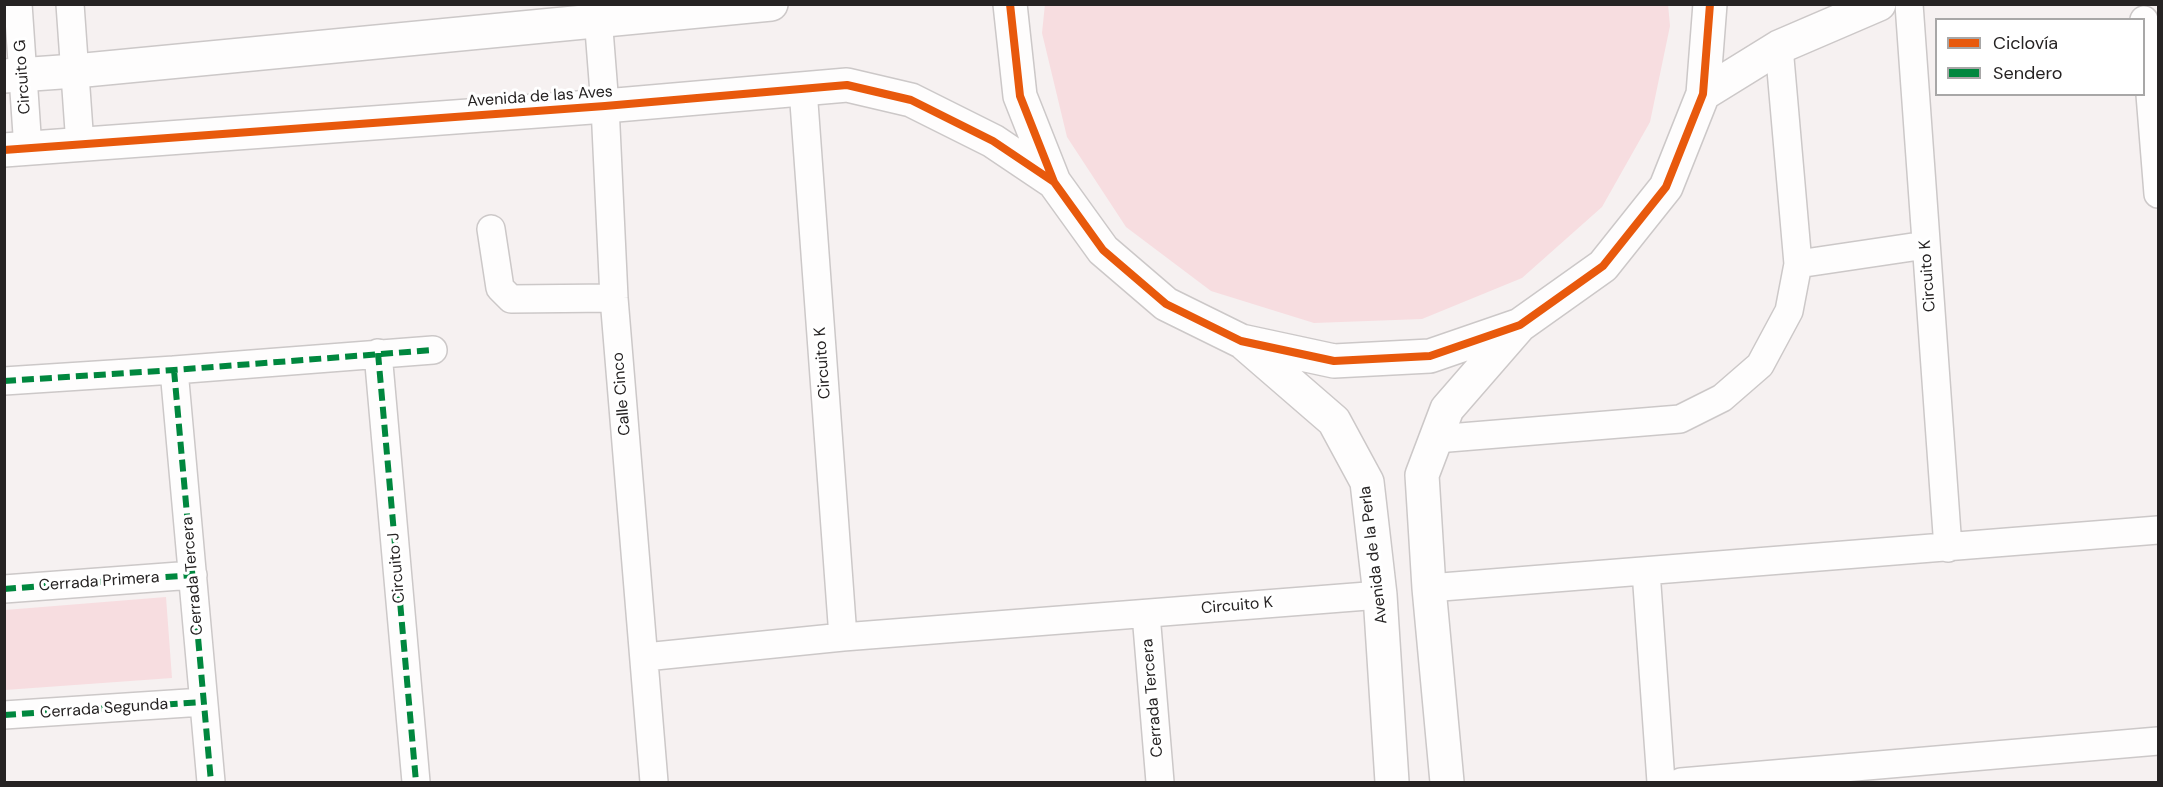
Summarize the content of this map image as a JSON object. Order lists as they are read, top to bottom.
{
  "streets": {
    "street": [
      "Circuito G",
      "Avenida de las Aves",
      "Circuito K",
      "Calle Cinco",
      "Avenida de la Perla",
      "Circuito J",
      "Cerrada Tercera",
      "Cerrada Primera",
      "Cerrada Segunda"
    ]
  },
  "crossings": [
    ["Circuito G", "Avenida de las Aves"],
    ["Avenida de las Aves", "Circuito K"],
    ["Avenida de las Aves", "Calle Cinco"],
    ["Circuito K", "Calle Cinco"],
    ["Circuito K", "Avenida de la Perla"],
    ["Circuito K", "Cerrada Tercera"],
    ["Cerrada Tercera", "Cerrada Primera"],
    ["Cerrada Tercera", "Cerrada Segunda"]
  ],
  "legend": ["Ciclovía", "Sendero"]
}
